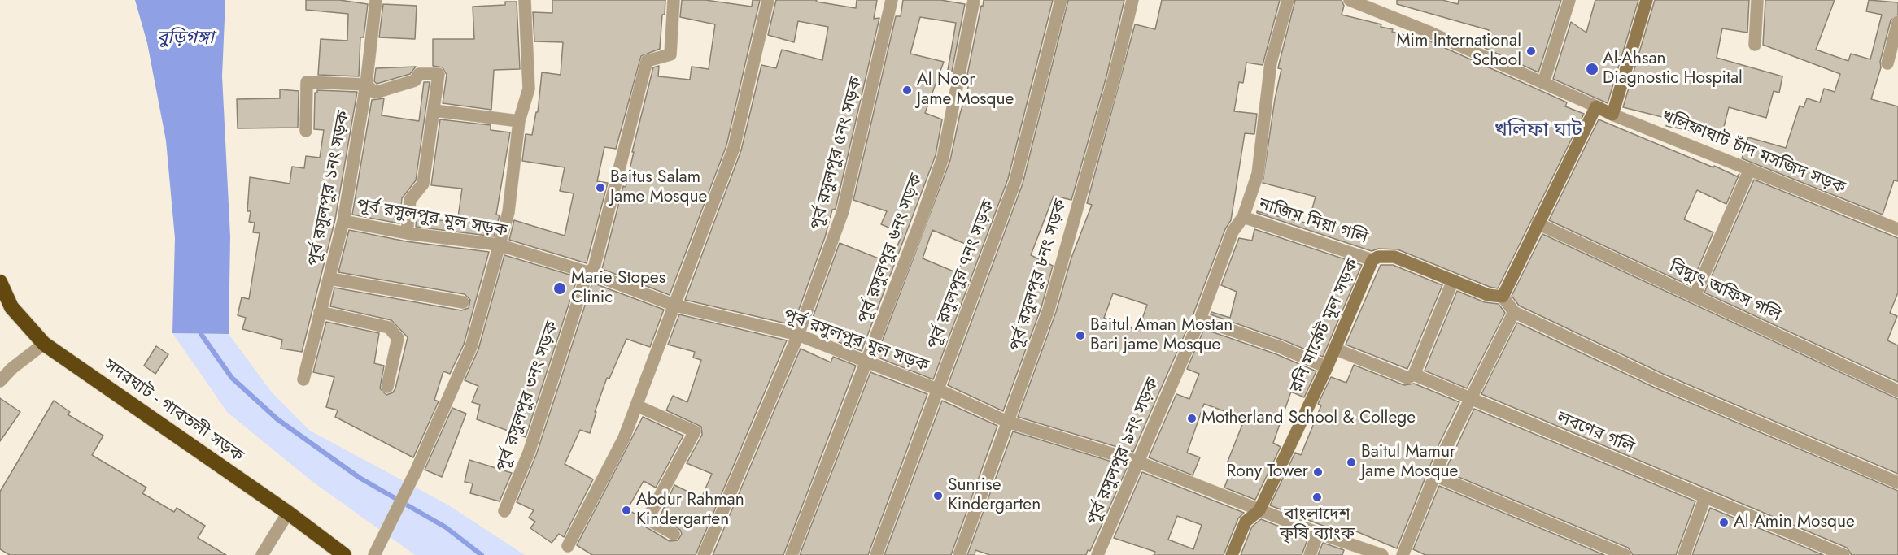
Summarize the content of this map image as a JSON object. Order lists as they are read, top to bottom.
{
  "streets": {
    "highway": ["সদরঘাট - গাবতলী সড়ক"],
    "street": [
      "খলিফাঘাট চাঁদ মসজিদ সড়ক",
      "পূর্ব রসুলপুর ৫নং সড়ক",
      "পূর্ব রসুলপুর ১নং সড়ক",
      "পূর্ব রসুলপুর মূল সড়ক",
      "নাজিম মিয়া গলি",
      "পূর্ব রসুলপুর ৬নং সড়ক",
      "পূর্ব রসুলপুর ৭নং সড়ক",
      "পূর্ব রসুলপুর ৮নং সড়ক",
      "বিদ্যুৎ অফিস গলি",
      "রনি মার্কেট মূল সড়ক",
      "পূর্ব রসুলপুর ৩নং সড়ক",
      "লবণের গলি",
      "পূর্ব রসুলপুর ৯নং সড়ক"
    ]
  },
  "crossings": [
    ["পূর্ব রসুলপুর ৫নং সড়ক", "পূর্ব রসুলপুর মূল সড়ক"],
    ["পূর্ব রসুলপুর ১নং সড়ক", "পূর্ব রসুলপুর মূল সড়ক"],
    ["পূর্ব রসুলপুর মূল সড়ক", "পূর্ব রসুলপুর ৬নং সড়ক"],
    ["পূর্ব রসুলপুর মূল সড়ক", "পূর্ব রসুলপুর ৭নং সড়ক"],
    ["পূর্ব রসুলপুর মূল সড়ক", "পূর্ব রসুলপুর ৮নং সড়ক"],
    ["পূর্ব রসুলপুর মূল সড়ক", "রনি মার্কেট মূল সড়ক"],
    ["পূর্ব রসুলপুর মূল সড়ক", "পূর্ব রসুলপুর ৩নং সড়ক"],
    ["পূর্ব রসুলপুর মূল সড়ক", "পূর্ব রসুলপুর ৯নং সড়ক"],
    ["নাজিম মিয়া গলি", "রনি মার্কেট মূল সড়ক"],
    ["নাজিম মিয়া গলি", "পূর্ব রসুলপুর ৯নং সড়ক"],
    ["রনি মার্কেট মূল সড়ক", "লবণের গলি"]
  ],
  "districts": ["খলিফা ঘাট"],
  "water": ["বুড়িগঙ্গা"],
  "places": [
    "Mim International School",
    "Al-Ahsan Diagnostic Hospital",
    "Al Noor Jame Mosque",
    "Baitus Salam Jame Mosque",
    "Marie Stopes Clinic",
    "Baitul Aman Mostan Bari jame Mosque",
    "Motherland School & College",
    "Baitul Mamur Jame Mosque",
    "Rony Tower",
    "Sunrise Kindergarten",
    "বাংলাদেশ কৃষি ব্যাংক",
    "Abdur Rahman Kindergarten",
    "Al Amin Mosque"
  ]
}
